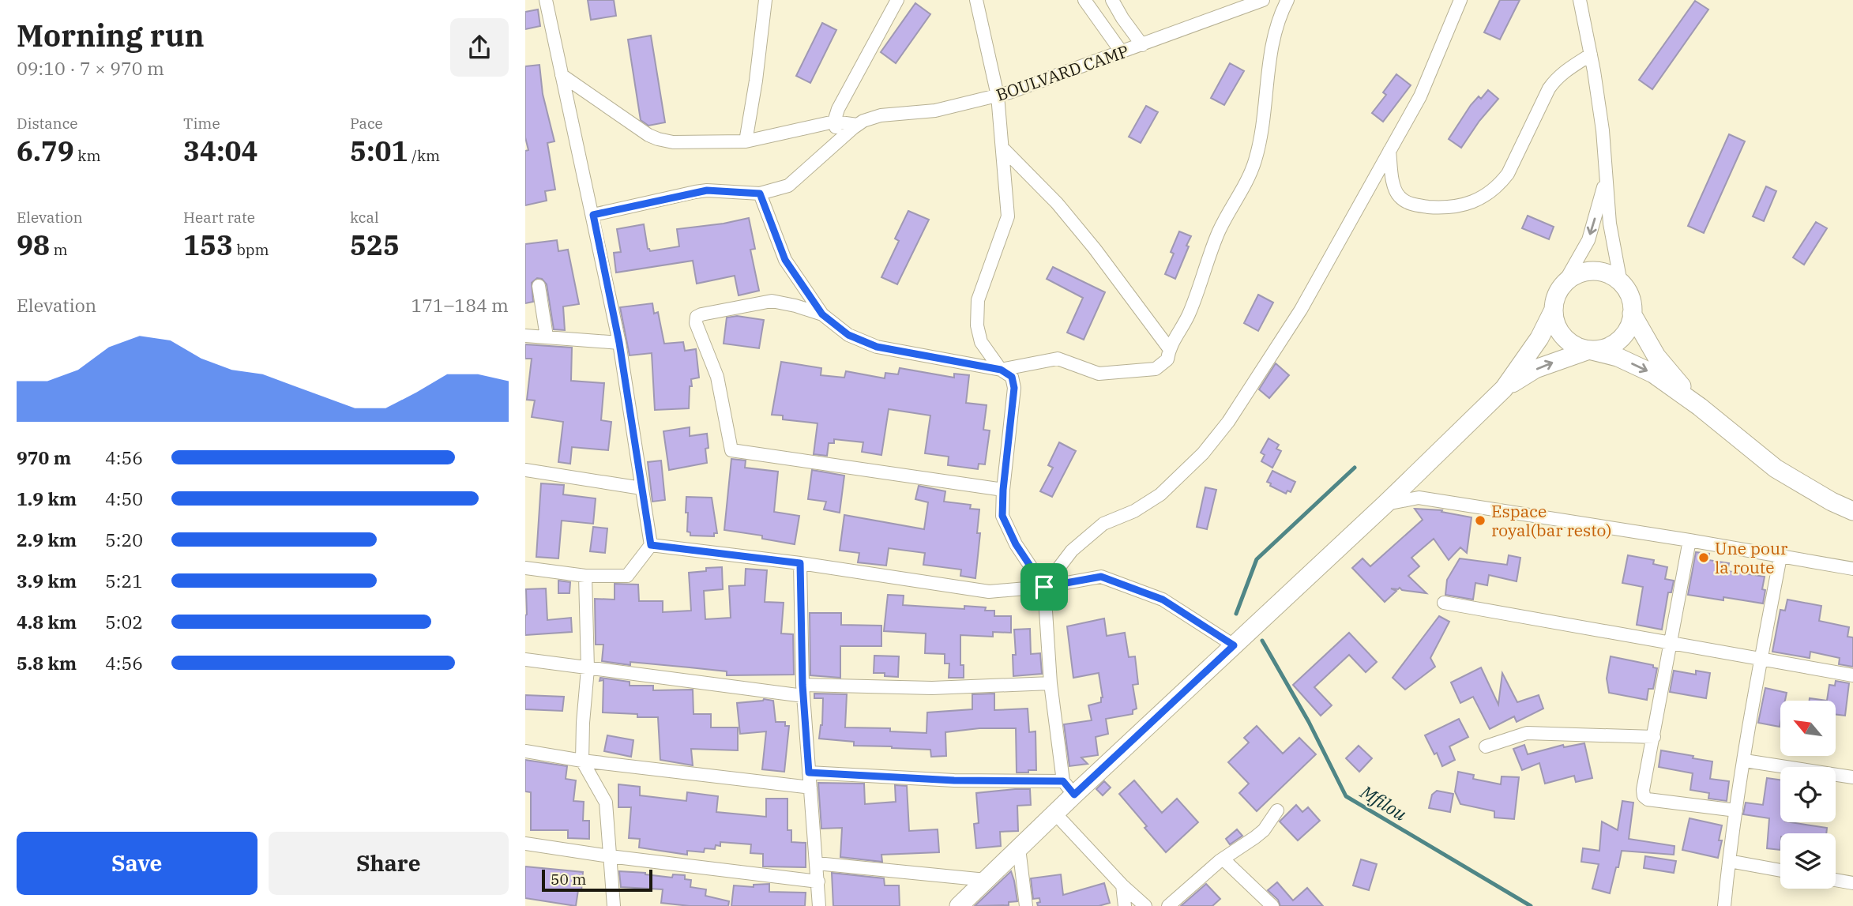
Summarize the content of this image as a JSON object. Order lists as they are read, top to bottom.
{
  "streets": {
    "street": ["BOULVARD CAMP"]
  },
  "water": ["Mfilou"],
  "places": ["Espace royal(bar resto)", "Une pour la route"],
  "scale_bar": "50 m",
  "north": "top left",
  "page": {
    "heading": ["Morning run", "09:10 · 7 × 970 m"],
    "stats": [
      ["Distance", "6.79 km"],
      ["Time", "34:04"],
      ["Pace", "5:01 /km"],
      ["Elevation", "98 m"],
      ["Heart rate", "153 bpm"],
      ["kcal", "525"]
    ],
    "chart": ["Elevation", "171–184 m"],
    "list": [
      {
        "name": "970 m",
        "note": "4:56"
      },
      {
        "name": "1.9 km",
        "note": "4:50"
      },
      {
        "name": "2.9 km",
        "note": "5:20"
      },
      {
        "name": "3.9 km",
        "note": "5:21"
      },
      {
        "name": "4.8 km",
        "note": "5:02"
      },
      {
        "name": "5.8 km",
        "note": "4:56"
      }
    ],
    "buttons": ["Save", "Share"],
    "scale": "50 m"
  }
}
